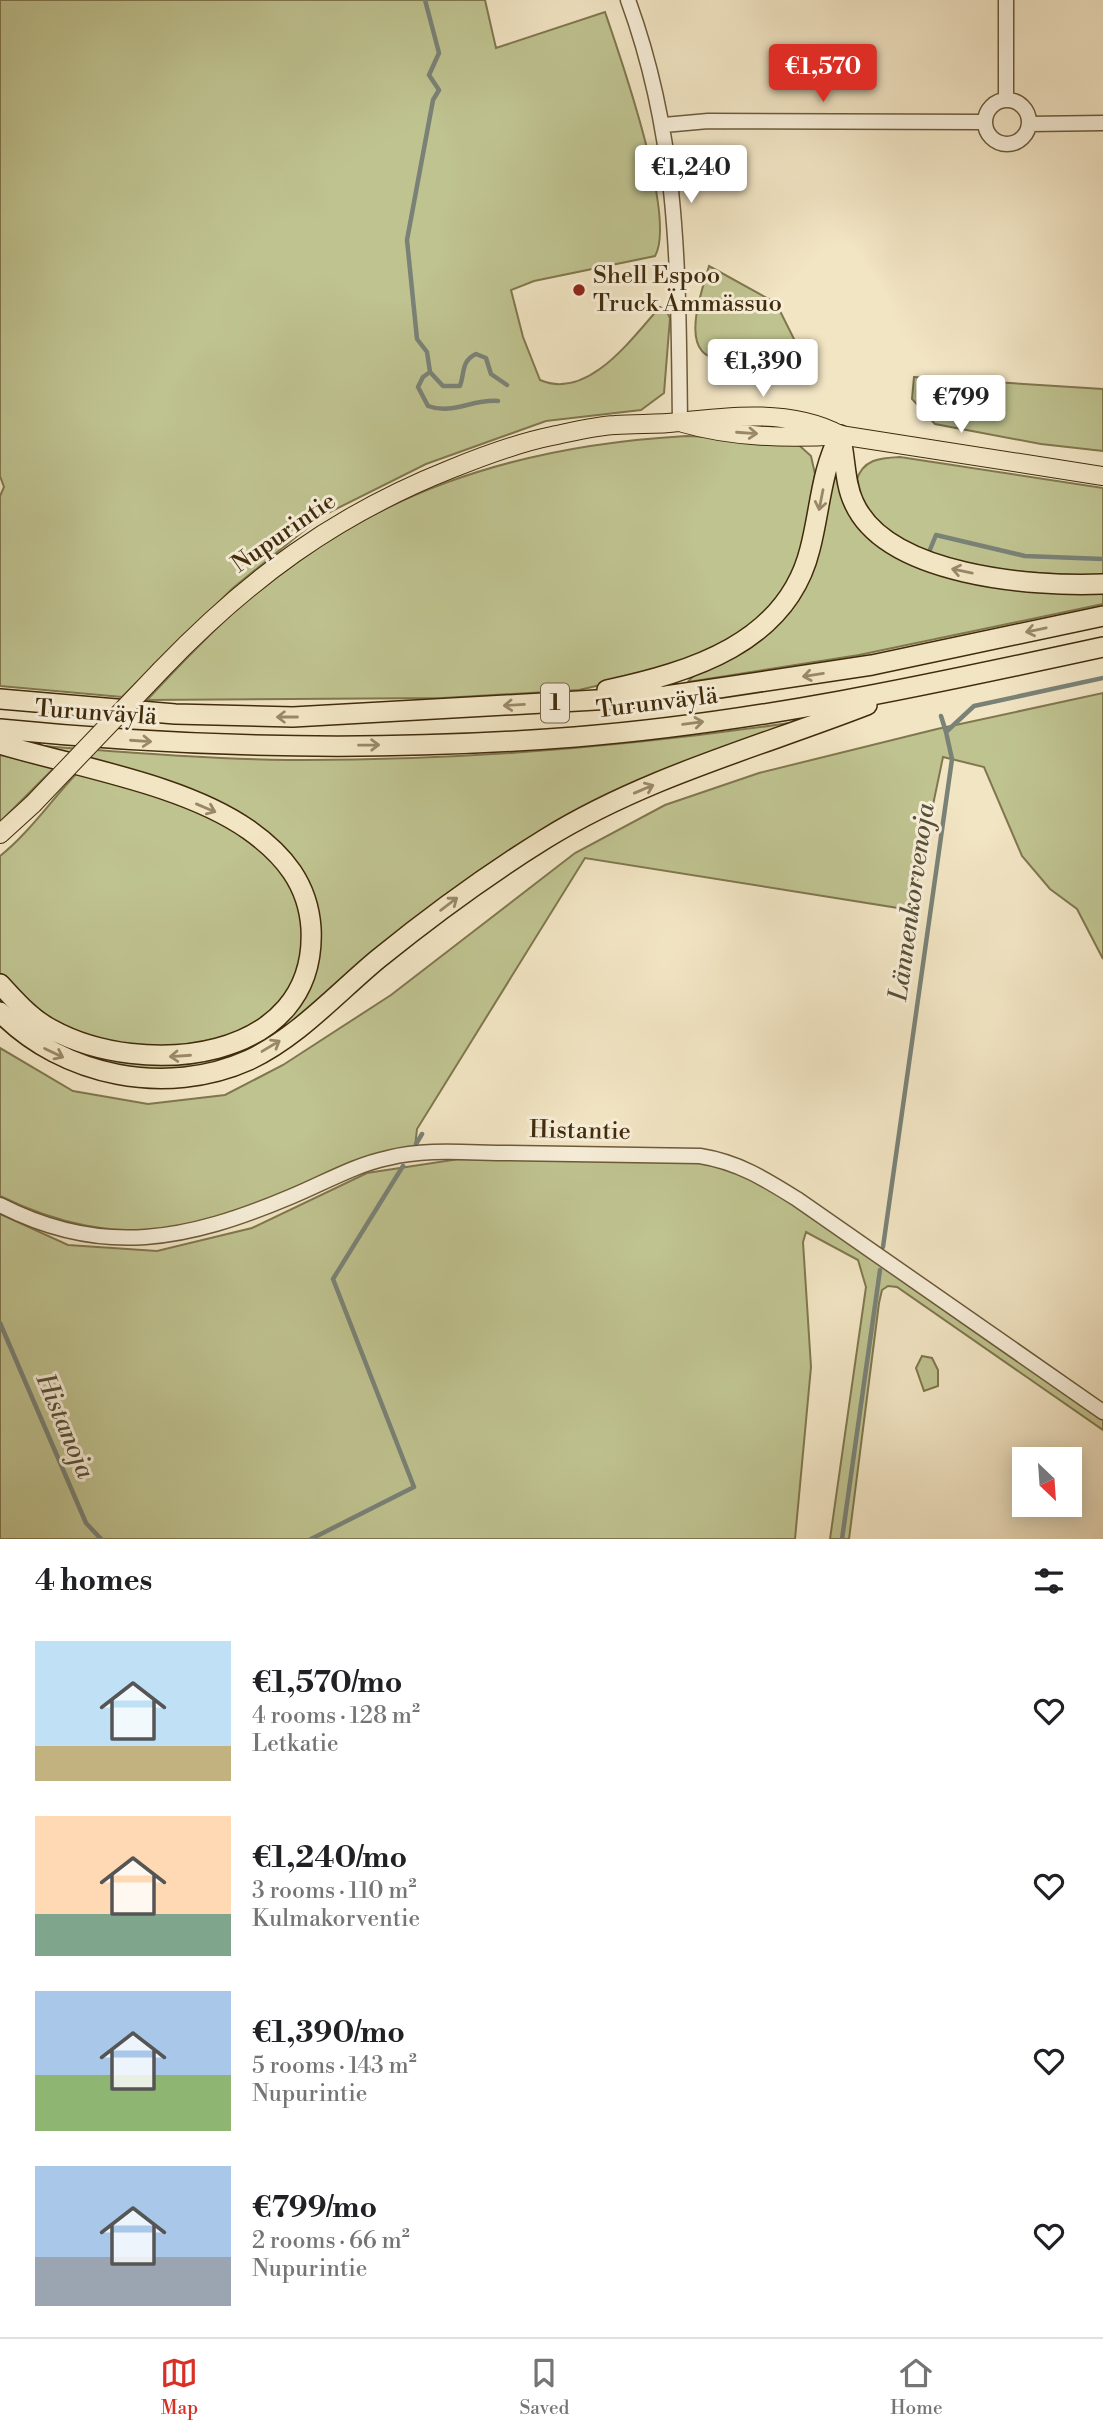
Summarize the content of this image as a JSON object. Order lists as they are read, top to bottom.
{
  "streets": {
    "highway": ["1", "Turunväylä"],
    "main road": ["Nupurintie"],
    "street": ["Histantie"]
  },
  "water": ["Lännenkorvenoja", "Histanoja"],
  "places": ["Shell Espoo Truck Ämmässuo"],
  "north": "bottom right",
  "page": {
    "price": [
      "€1,570",
      "€1,240",
      "€1,390",
      "€799"
    ],
    "heading": "4 homes",
    "list": [
      {
        "name": "€1,570/mo",
        "note": "4 rooms · 128 m² · Letkatie"
      },
      {
        "name": "€1,240/mo",
        "note": "3 rooms · 110 m² · Kulmakorventie"
      },
      {
        "name": "€1,390/mo",
        "note": "5 rooms · 143 m² · Nupurintie"
      },
      {
        "name": "€799/mo",
        "note": "2 rooms · 66 m² · Nupurintie"
      }
    ],
    "tabs": ["Map", "Saved", "Home"]
  }
}
